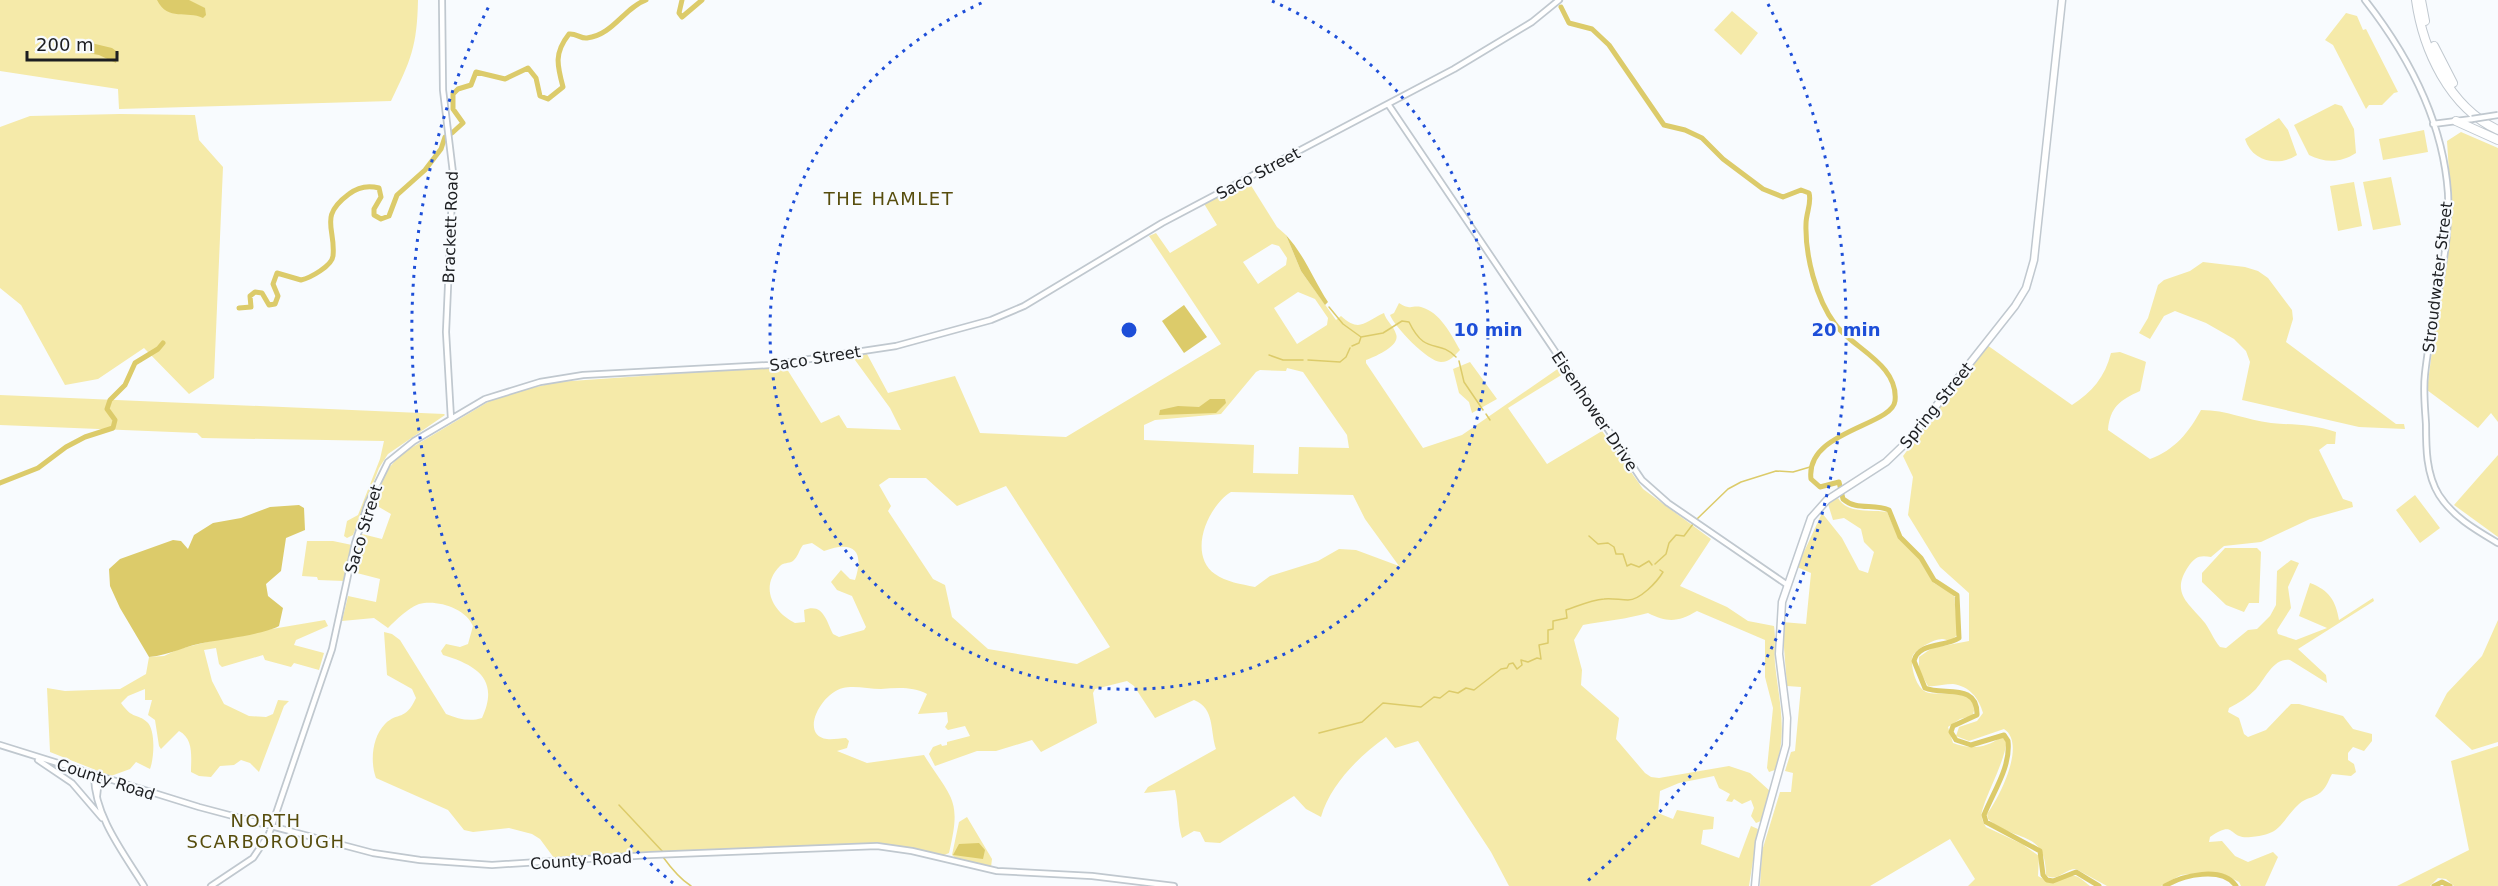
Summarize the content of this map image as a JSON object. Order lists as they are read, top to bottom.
{
  "streets": {
    "main road": [
      "Saco Street",
      "Brackett Road",
      "Stroudwater Street",
      "Spring Street",
      "Eisenhower Drive",
      "County Road"
    ]
  },
  "crossings": [
    ["Saco Street", "Brackett Road"],
    ["Saco Street", "Eisenhower Drive"],
    ["Saco Street", "County Road"],
    ["Spring Street", "Eisenhower Drive"]
  ],
  "districts": ["THE HAMLET", "NORTH SCARBOROUGH"],
  "scale_bar": "200 m",
  "rings": ["10 min", "20 min"]
}
